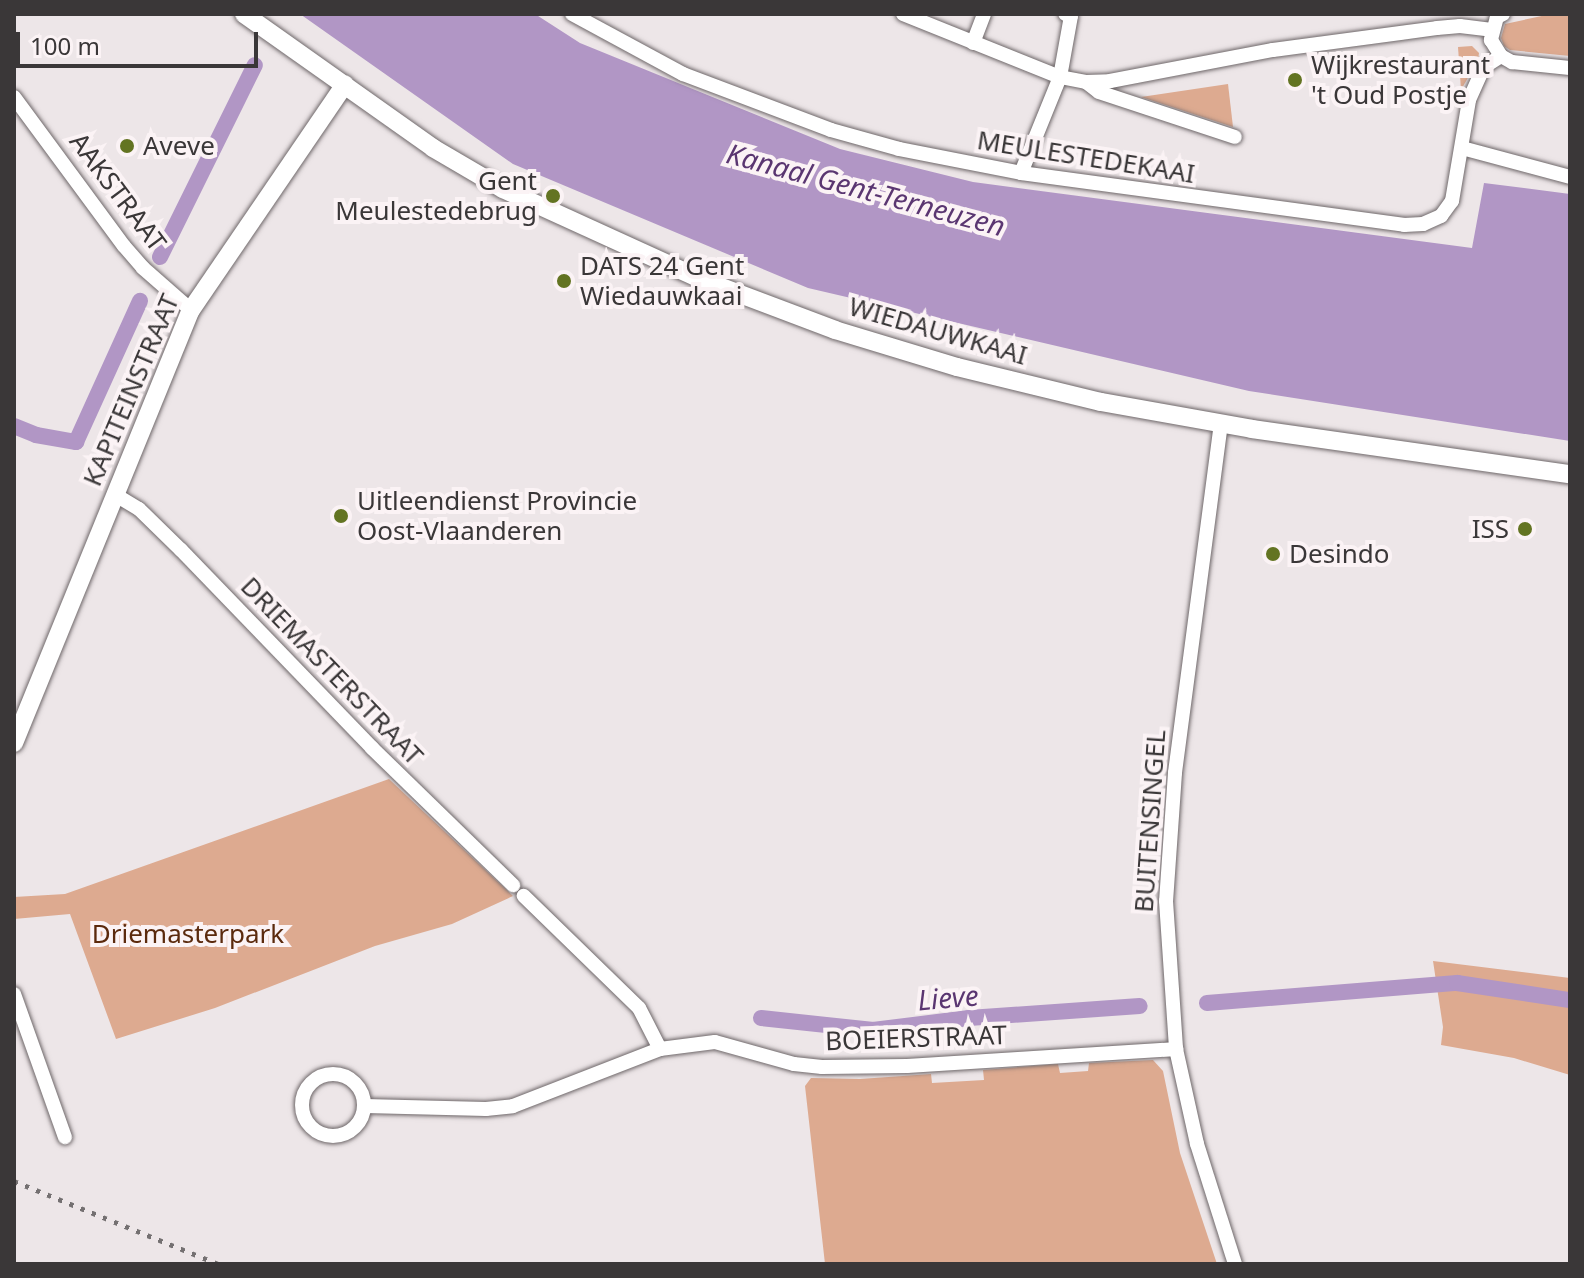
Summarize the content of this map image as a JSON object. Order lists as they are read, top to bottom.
{
  "streets": {
    "main road": ["WIEDAUWKAAI", "KAPITEINSTRAAT"],
    "street": [
      "MEULESTEDEKAAI",
      "AAKSTRAAT",
      "DRIEMASTERSTRAAT",
      "BUITENSINGEL",
      "BOEIERSTRAAT"
    ]
  },
  "crossings": [
    ["AAKSTRAAT", "KAPITEINSTRAAT"],
    ["WIEDAUWKAAI", "KAPITEINSTRAAT"],
    ["WIEDAUWKAAI", "BUITENSINGEL"],
    ["KAPITEINSTRAAT", "DRIEMASTERSTRAAT"],
    ["BUITENSINGEL", "BOEIERSTRAAT"]
  ],
  "water": ["Kanaal Gent-Terneuzen", "Lieve"],
  "parks": ["Driemasterpark"],
  "places": [
    "Wijkrestaurant 't Oud Postje",
    "Aveve",
    "Gent Meulestedebrug",
    "DATS 24 Gent Wiedauwkaai",
    "Uitleendienst Provincie Oost-Vlaanderen",
    "ISS",
    "Desindo"
  ],
  "scale_bar": "100 m"
}
